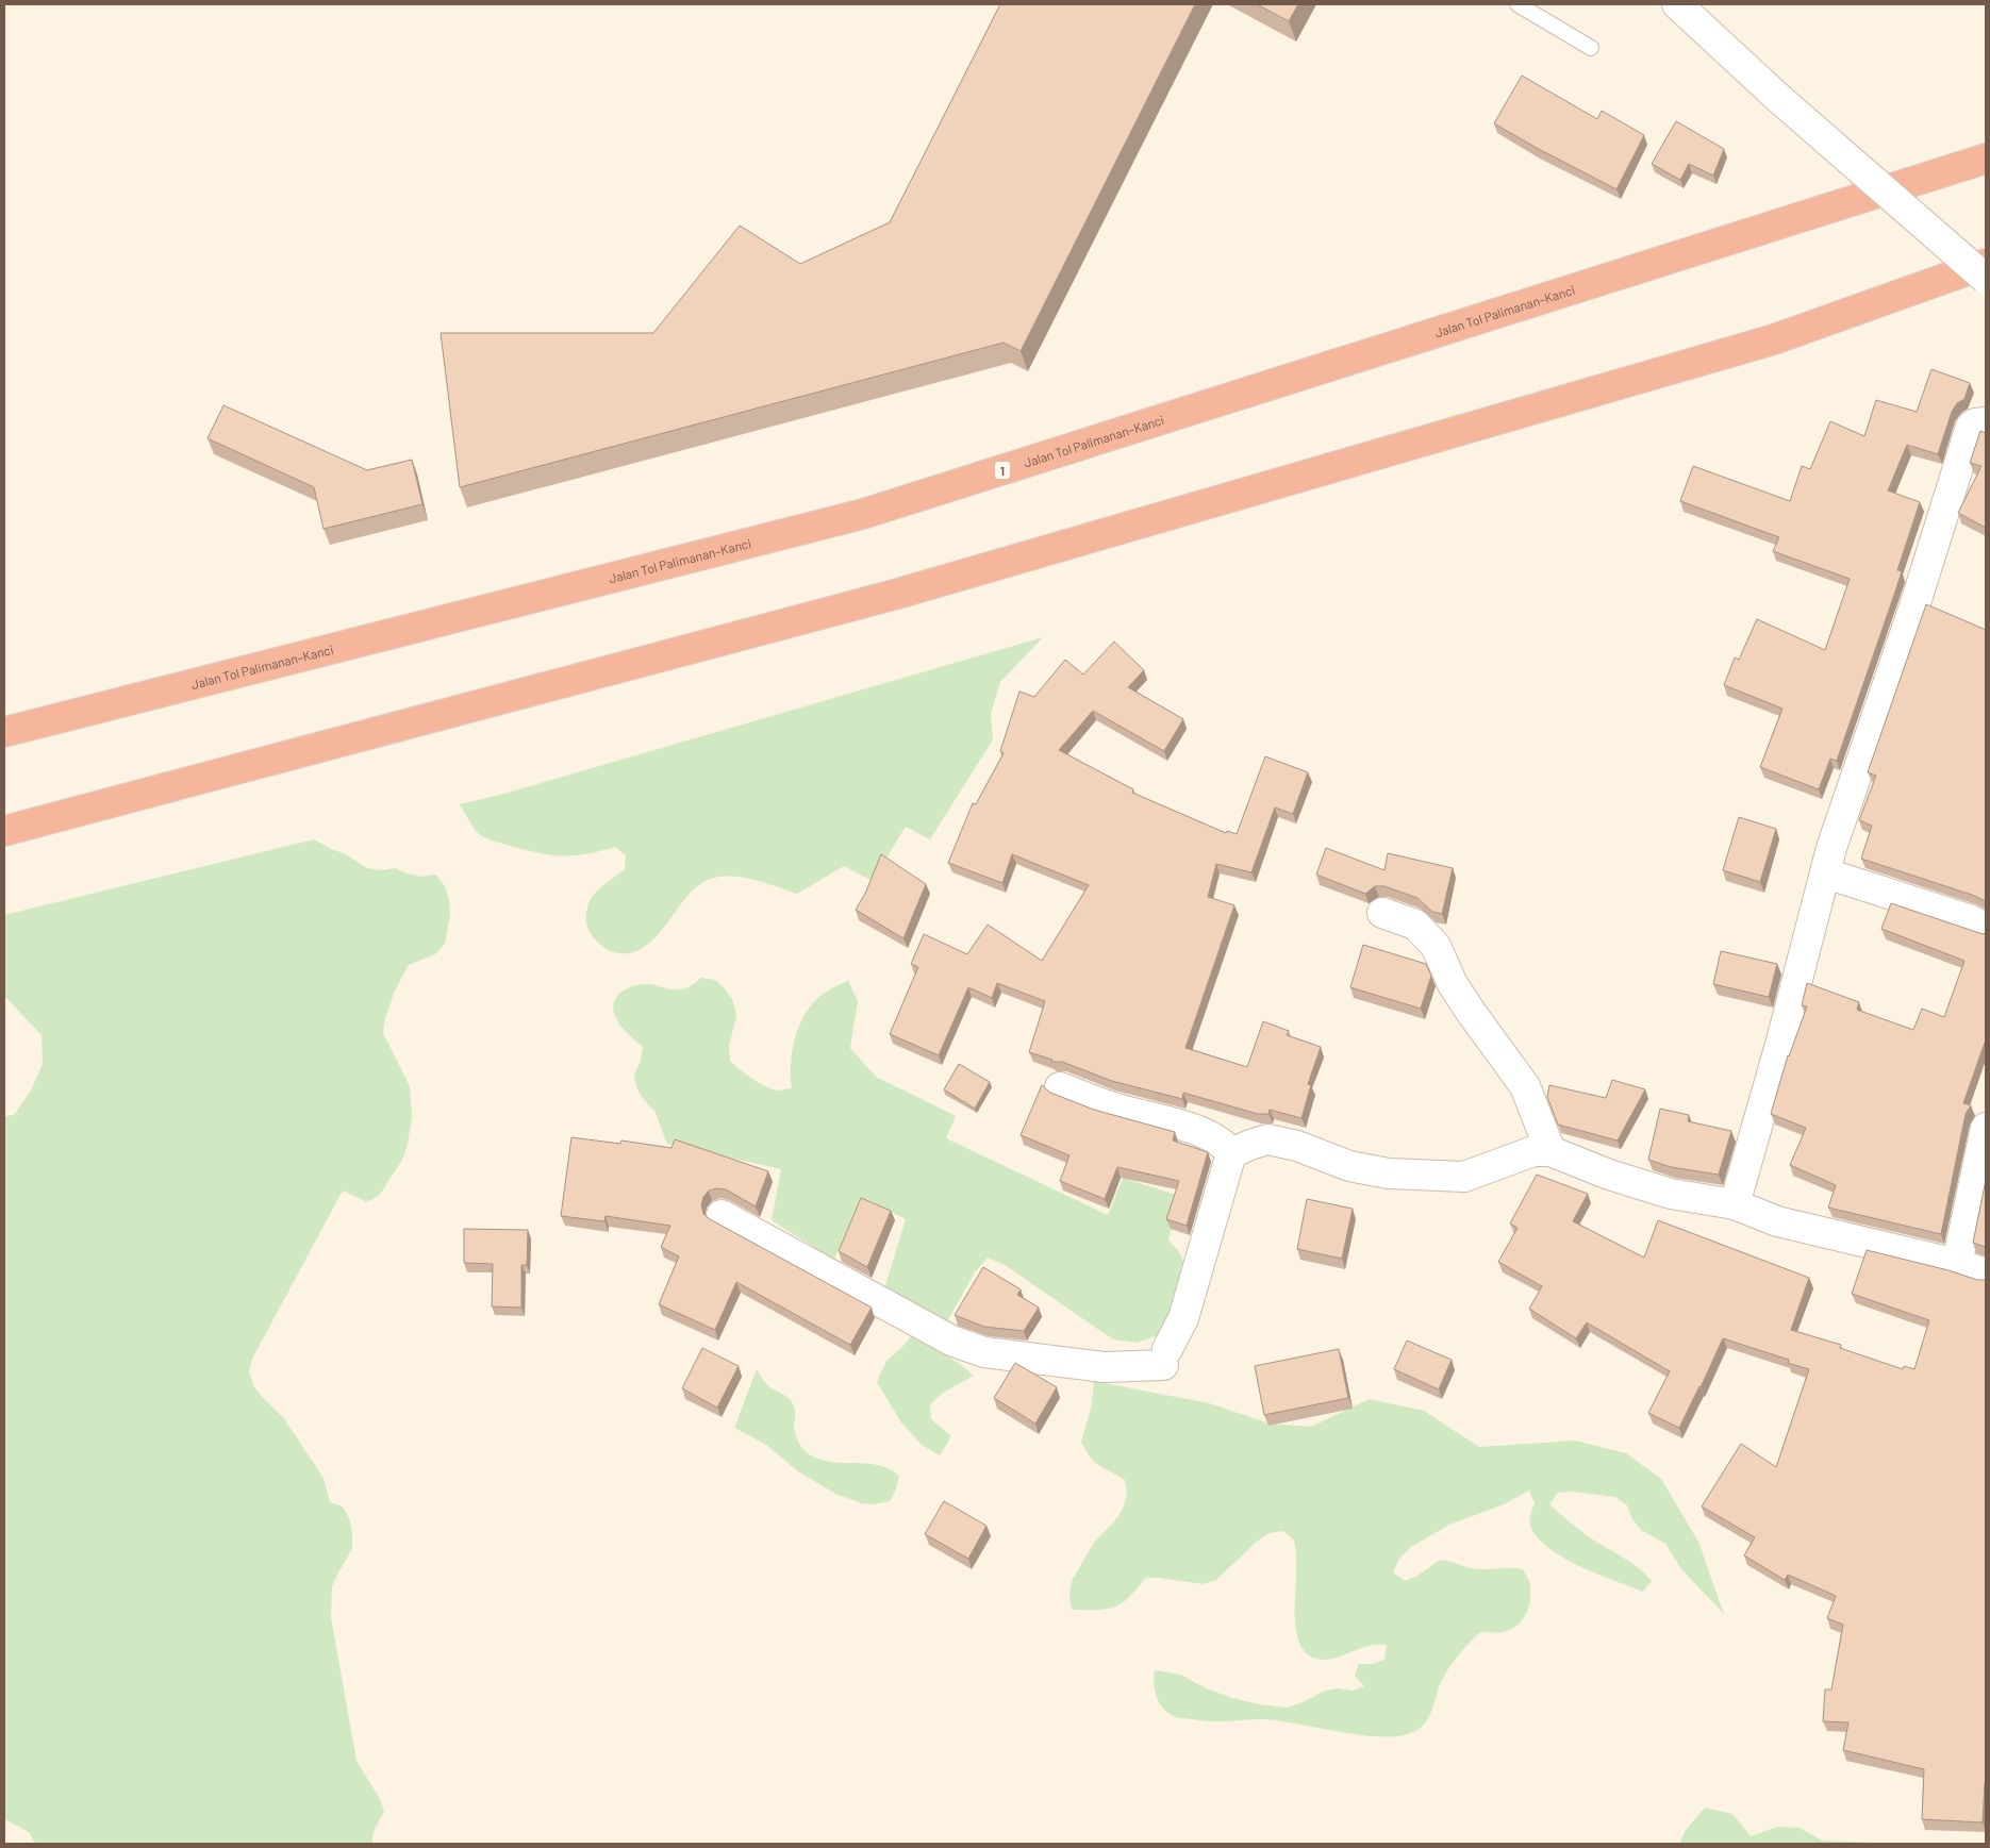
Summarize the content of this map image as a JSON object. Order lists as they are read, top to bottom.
{
  "streets": {
    "highway": ["Jalan Tol Palimanan–Kanci", "1"]
  }
}
